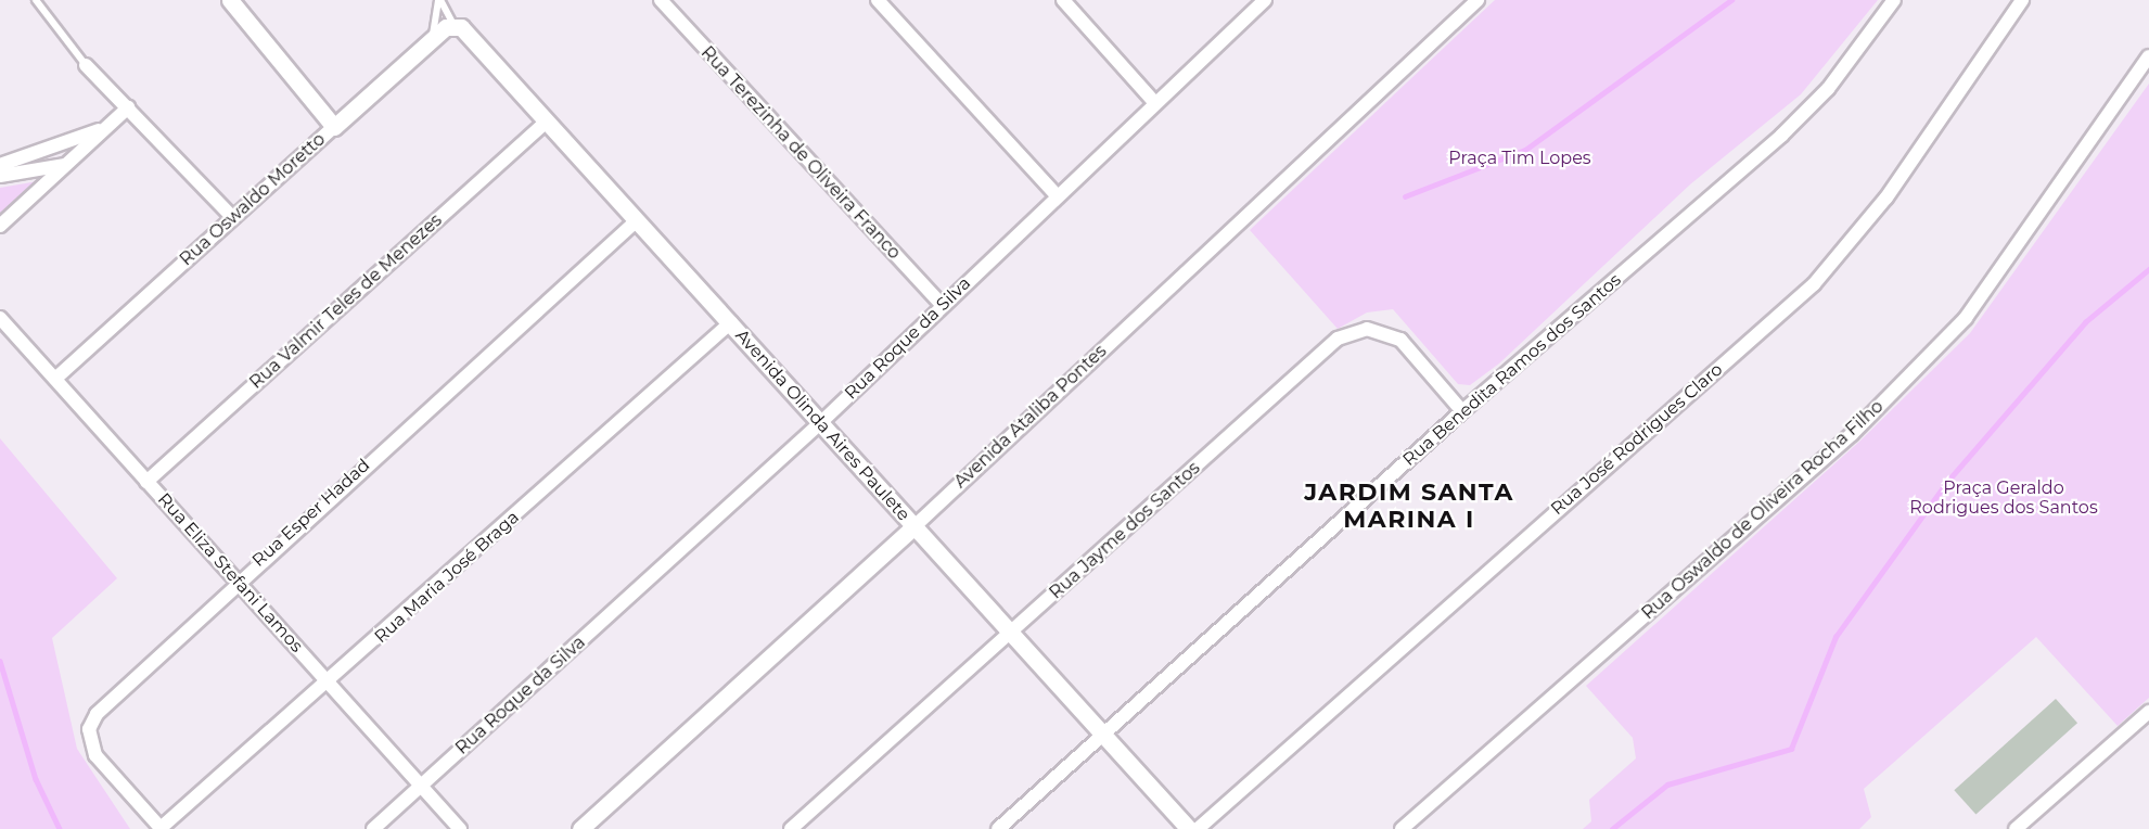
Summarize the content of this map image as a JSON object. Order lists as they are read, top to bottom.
{
  "streets": {
    "street": [
      "Rua Terezinha de Oliveira Franco",
      "Rua Oswaldo Moretto",
      "Rua Valmir Teles de Menezes",
      "Rua Roque da Silva",
      "Rua Benedita Ramos dos Santos",
      "Avenida Ataliba Pontes",
      "Avenida Olinda Aires Paulete",
      "Rua José Rodrigues Claro",
      "Rua Oswaldo de Oliveira Rocha Filho",
      "Rua Esper Hadad",
      "Rua Jayme dos Santos",
      "Rua Eliza Stefani Lamos",
      "Rua Maria José Braga"
    ]
  },
  "crossings": [
    ["Rua Terezinha de Oliveira Franco", "Rua Roque da Silva"],
    ["Rua Oswaldo Moretto", "Avenida Olinda Aires Paulete"],
    ["Rua Oswaldo Moretto", "Rua Eliza Stefani Lamos"],
    ["Rua Valmir Teles de Menezes", "Avenida Olinda Aires Paulete"],
    ["Rua Valmir Teles de Menezes", "Rua Eliza Stefani Lamos"],
    ["Rua Roque da Silva", "Avenida Olinda Aires Paulete"],
    ["Rua Roque da Silva", "Rua Eliza Stefani Lamos"],
    ["Rua Benedita Ramos dos Santos", "Avenida Olinda Aires Paulete"],
    ["Rua Benedita Ramos dos Santos", "Rua Jayme dos Santos"],
    ["Avenida Ataliba Pontes", "Avenida Olinda Aires Paulete"],
    ["Avenida Olinda Aires Paulete", "Rua Esper Hadad"],
    ["Avenida Olinda Aires Paulete", "Rua Jayme dos Santos"],
    ["Avenida Olinda Aires Paulete", "Rua Maria José Braga"],
    ["Rua Esper Hadad", "Rua Eliza Stefani Lamos"],
    ["Rua Esper Hadad", "Rua Maria José Braga"],
    ["Rua Eliza Stefani Lamos", "Rua Maria José Braga"]
  ],
  "districts": ["JARDIM SANTA MARINA I"],
  "parks": ["Praça Tim Lopes", "Praça Geraldo Rodrigues dos Santos"]
}
